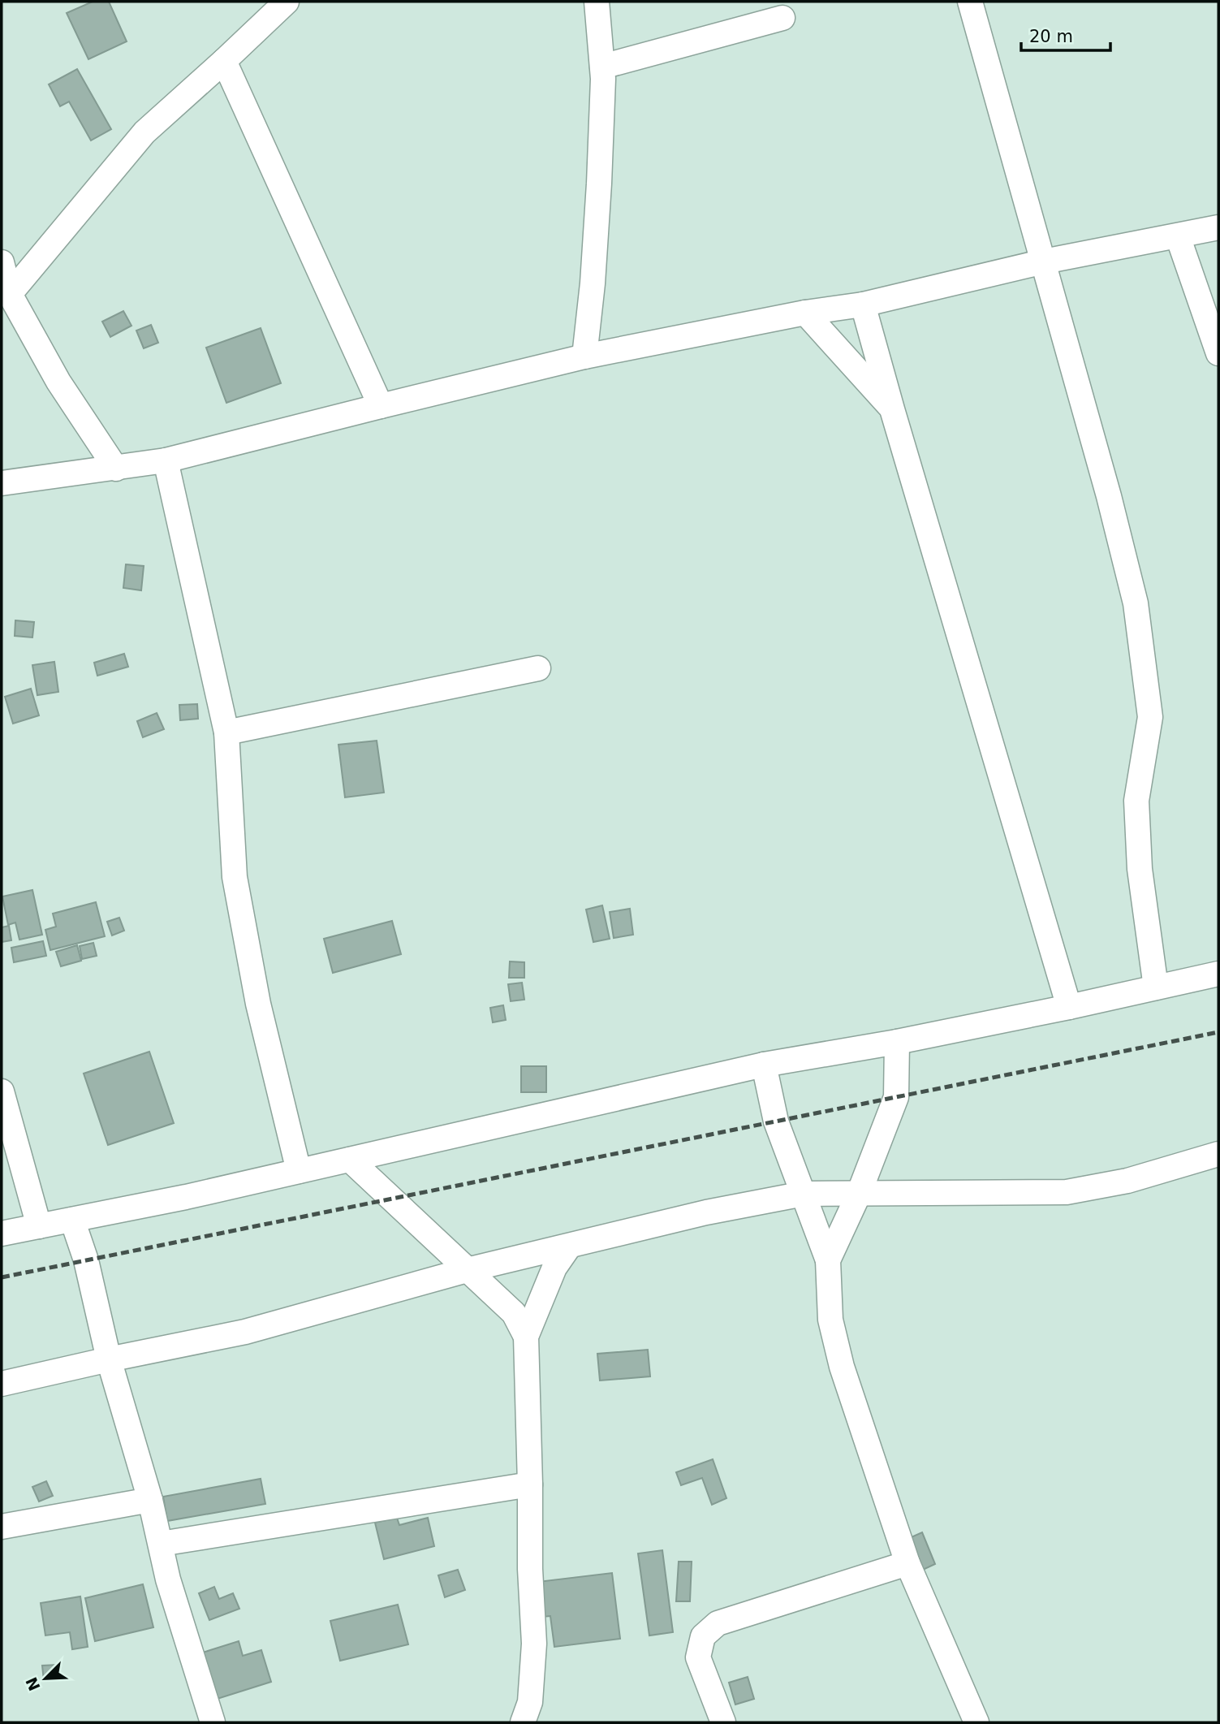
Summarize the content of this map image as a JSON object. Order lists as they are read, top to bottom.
{
  "scale_bar": "20 m",
  "north": "bottom left"
}
